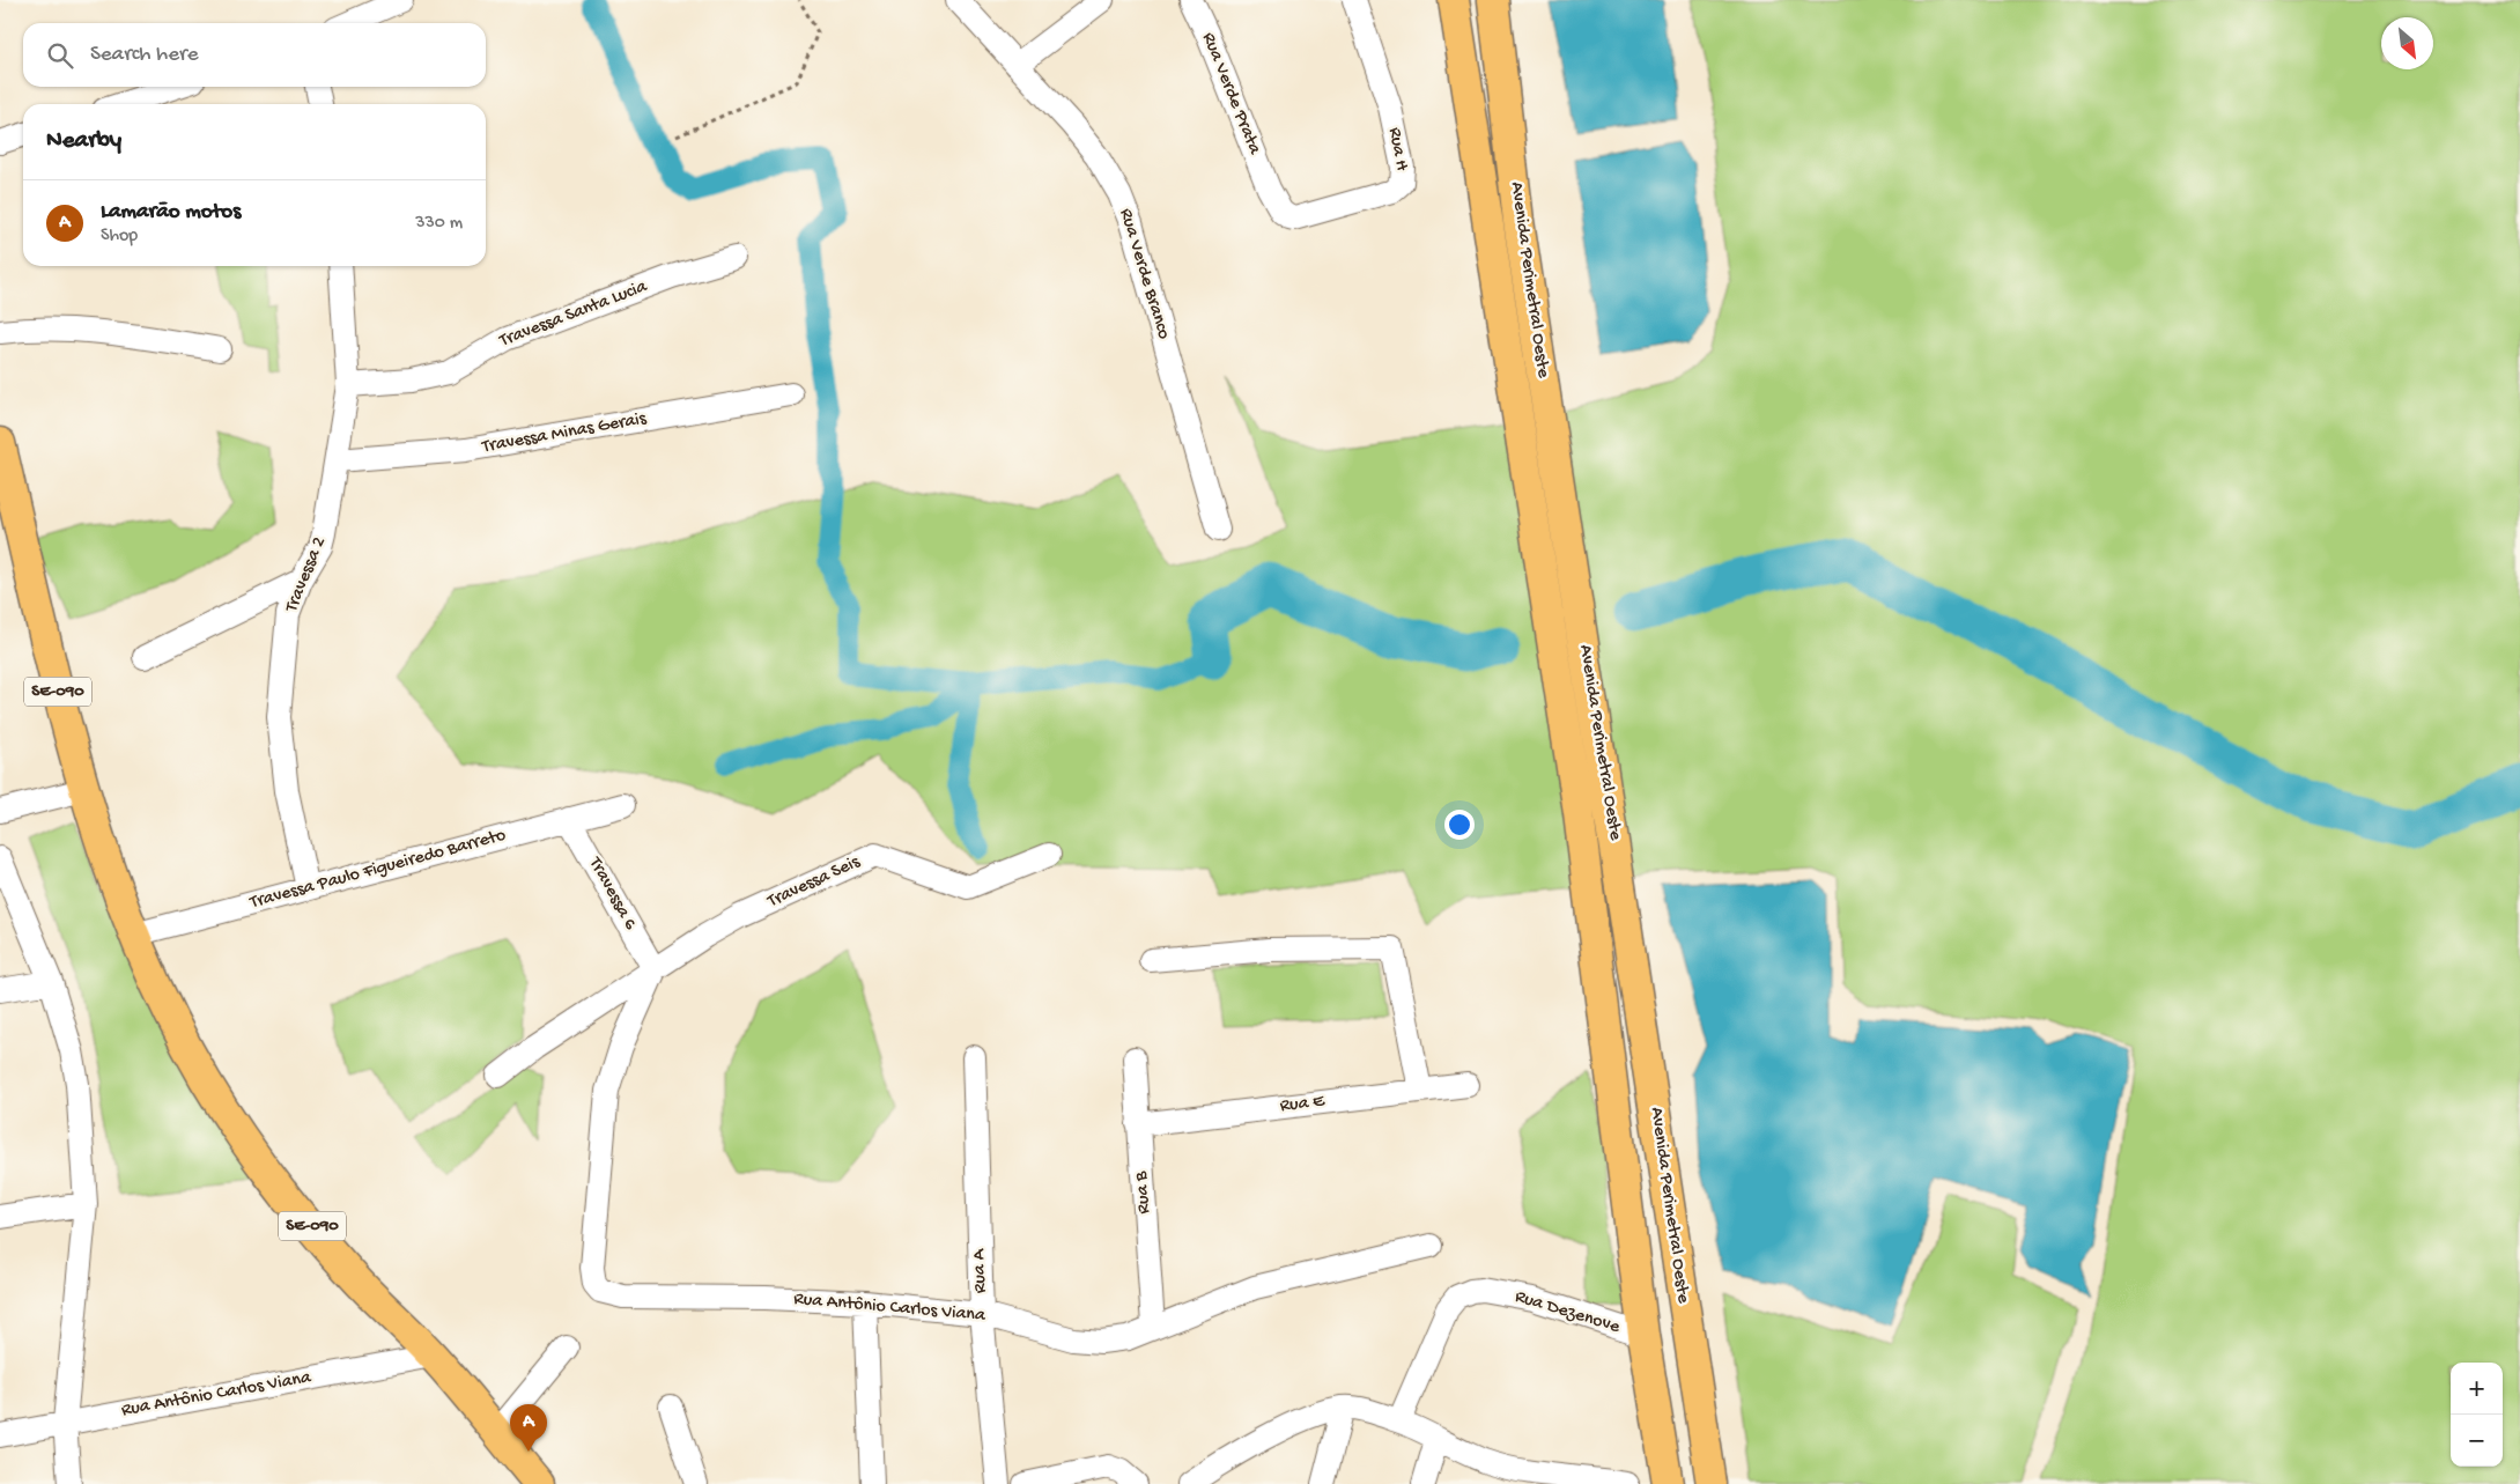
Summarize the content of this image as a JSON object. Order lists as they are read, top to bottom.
{
  "streets": {
    "main road": ["Avenida Perimetral Oeste", "SE-090"],
    "street": [
      "Rua Verde Prata",
      "Rua H",
      "Rua Verde Branco",
      "Travessa Santa Lucia",
      "Travessa Minas Gerais",
      "Travessa 2",
      "Travessa Paulo Figueiredo Barreto",
      "Travessa Seis",
      "Travessa 6",
      "Rua E",
      "Rua B",
      "Rua A",
      "Rua Antônio Carlos Viana",
      "Rua Dezenove"
    ]
  },
  "crossings": [
    ["Rua Verde Prata", "Rua H"],
    ["Avenida Perimetral Oeste", "Rua Dezenove"],
    ["Travessa Santa Lucia", "Travessa 2"],
    ["Travessa Minas Gerais", "Travessa 2"],
    ["Travessa 2", "Travessa Paulo Figueiredo Barreto"],
    ["SE-090", "Travessa Paulo Figueiredo Barreto"],
    ["SE-090", "Rua Antônio Carlos Viana"],
    ["Travessa Paulo Figueiredo Barreto", "Travessa 6"],
    ["Travessa Seis", "Travessa 6"],
    ["Travessa Seis", "Rua Antônio Carlos Viana"],
    ["Travessa 6", "Rua Antônio Carlos Viana"],
    ["Rua E", "Rua B"],
    ["Rua B", "Rua Antônio Carlos Viana"],
    ["Rua A", "Rua Antônio Carlos Viana"]
  ],
  "north": "bottom right",
  "page": {
    "search": "Search here",
    "heading": "Nearby",
    "list": [
      {
        "mark": "A",
        "name": "Lamarão motos",
        "note": "Shop",
        "value": "330 m"
      }
    ],
    "map_buttons": ["+", "−"],
    "pins": "A"
  }
}
